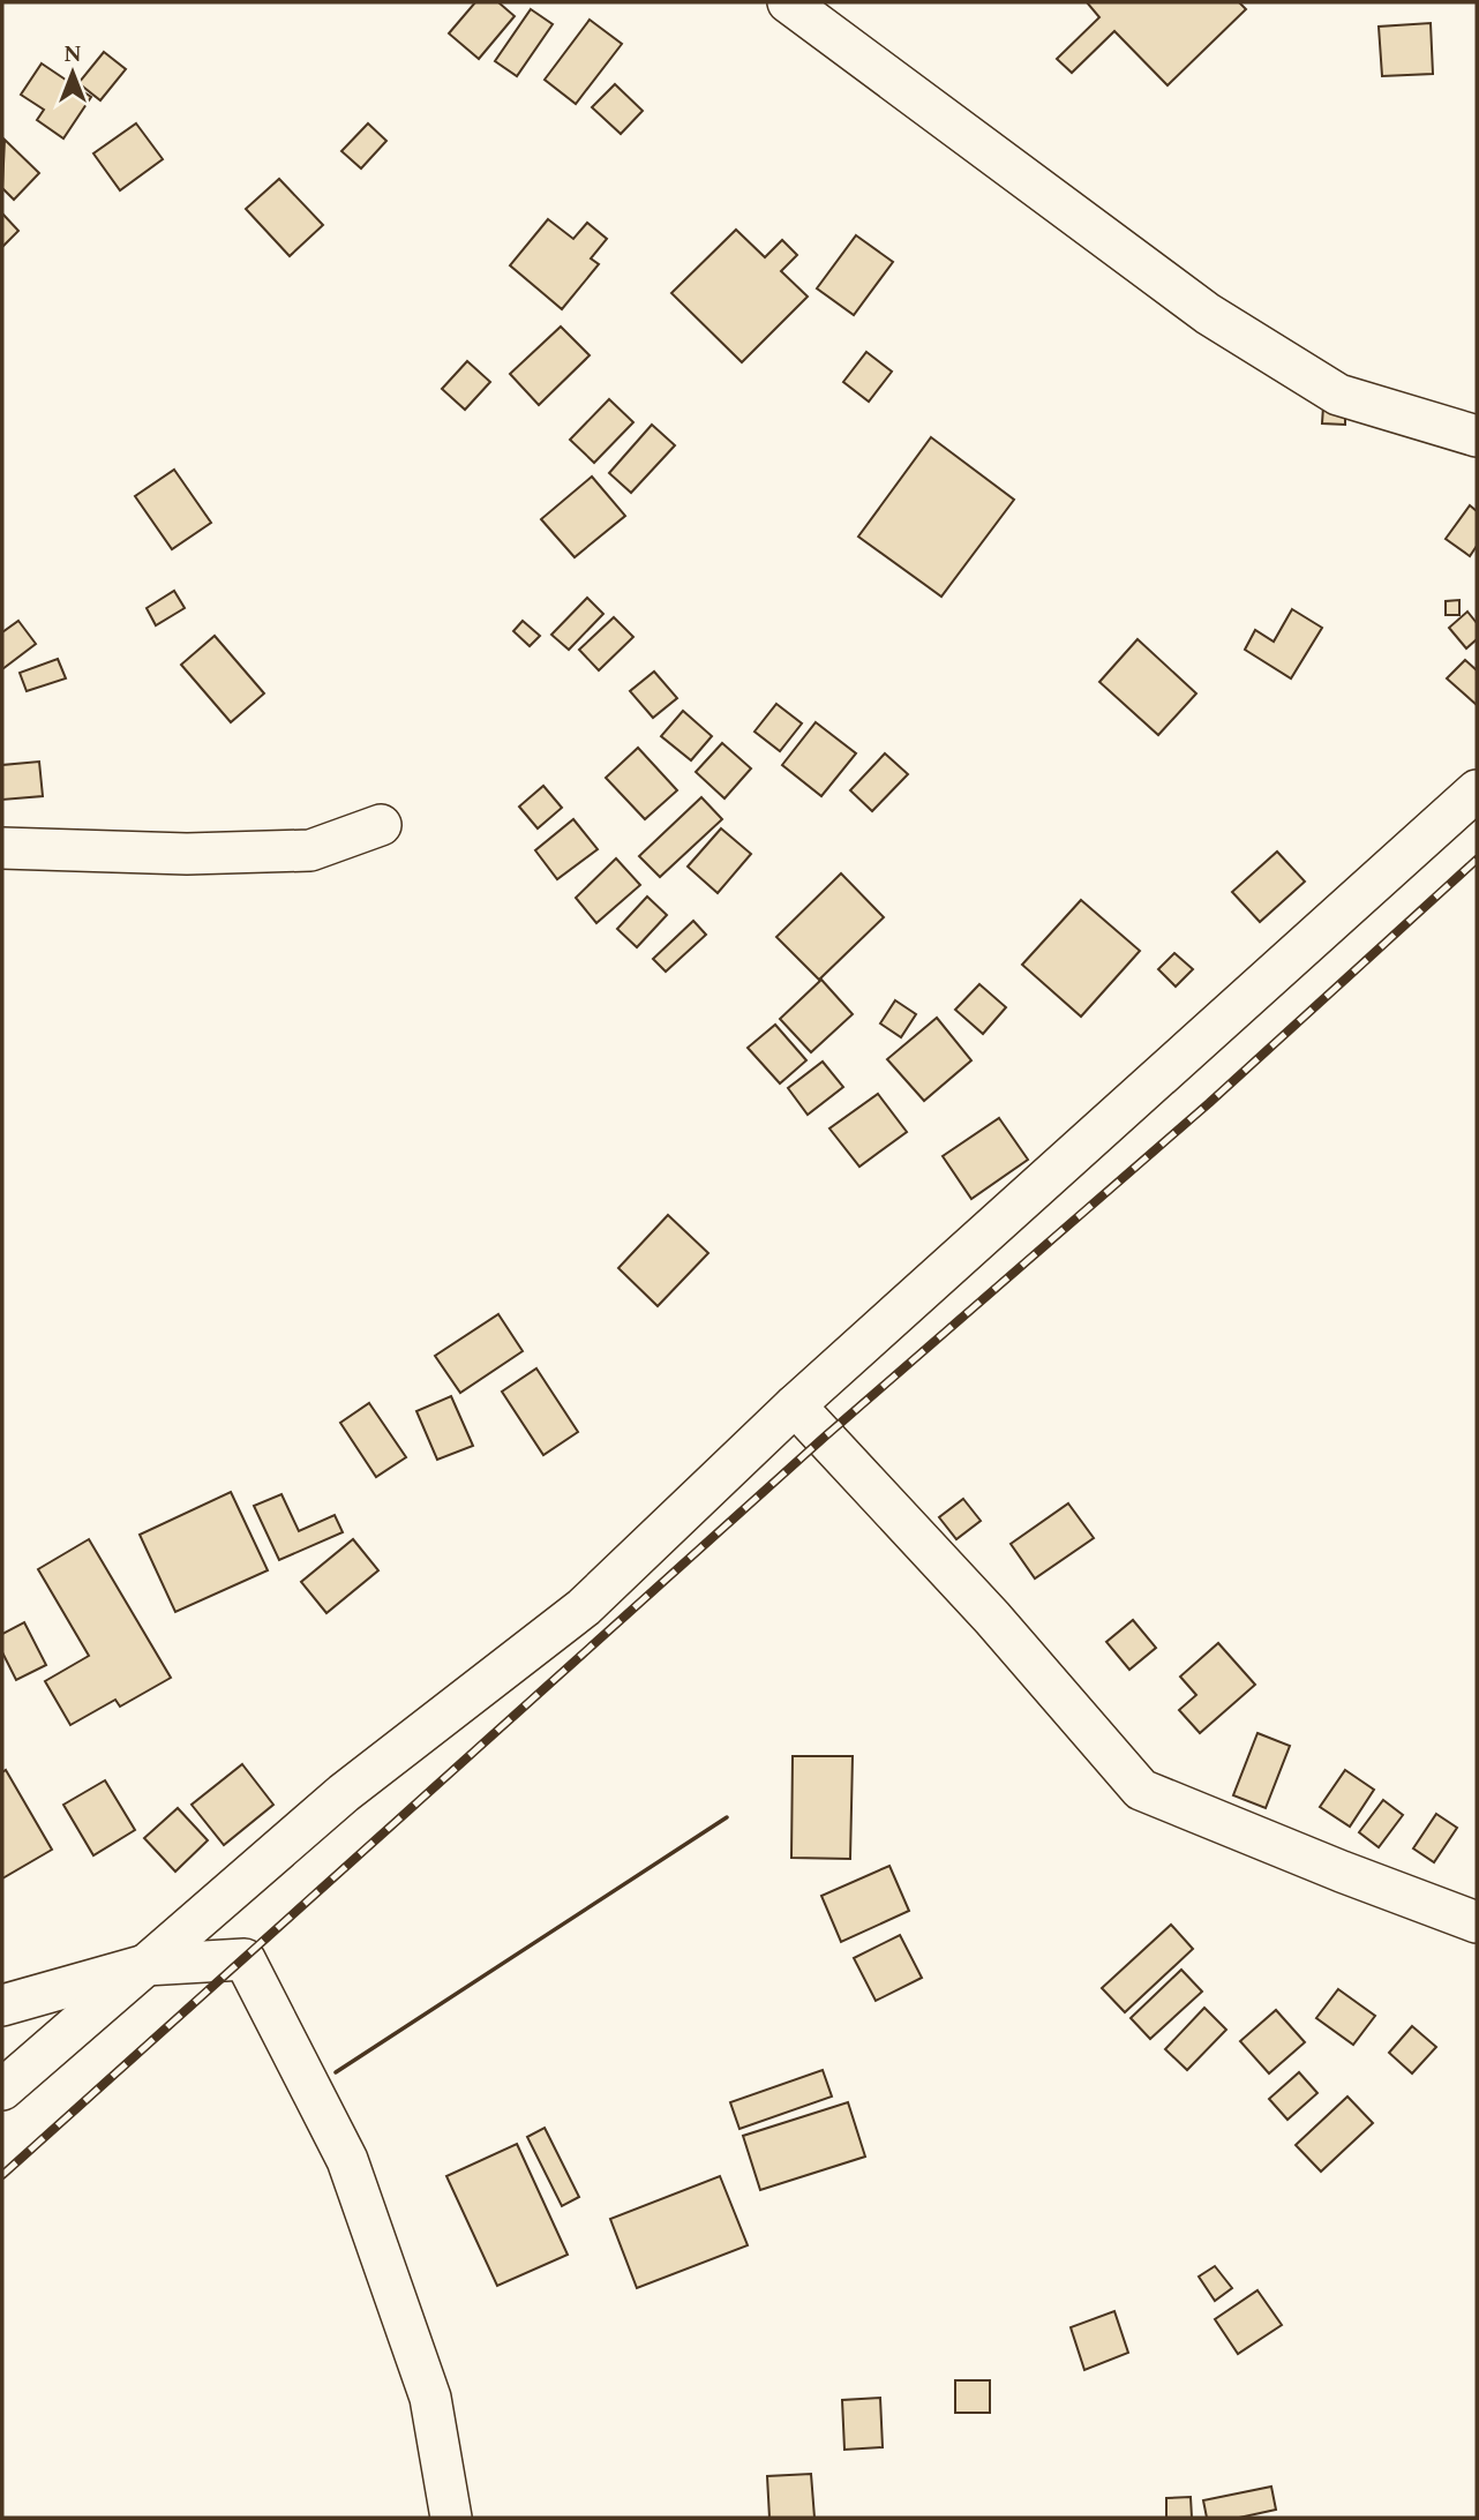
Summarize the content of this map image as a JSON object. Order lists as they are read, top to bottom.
{
  "north": "top"
}
